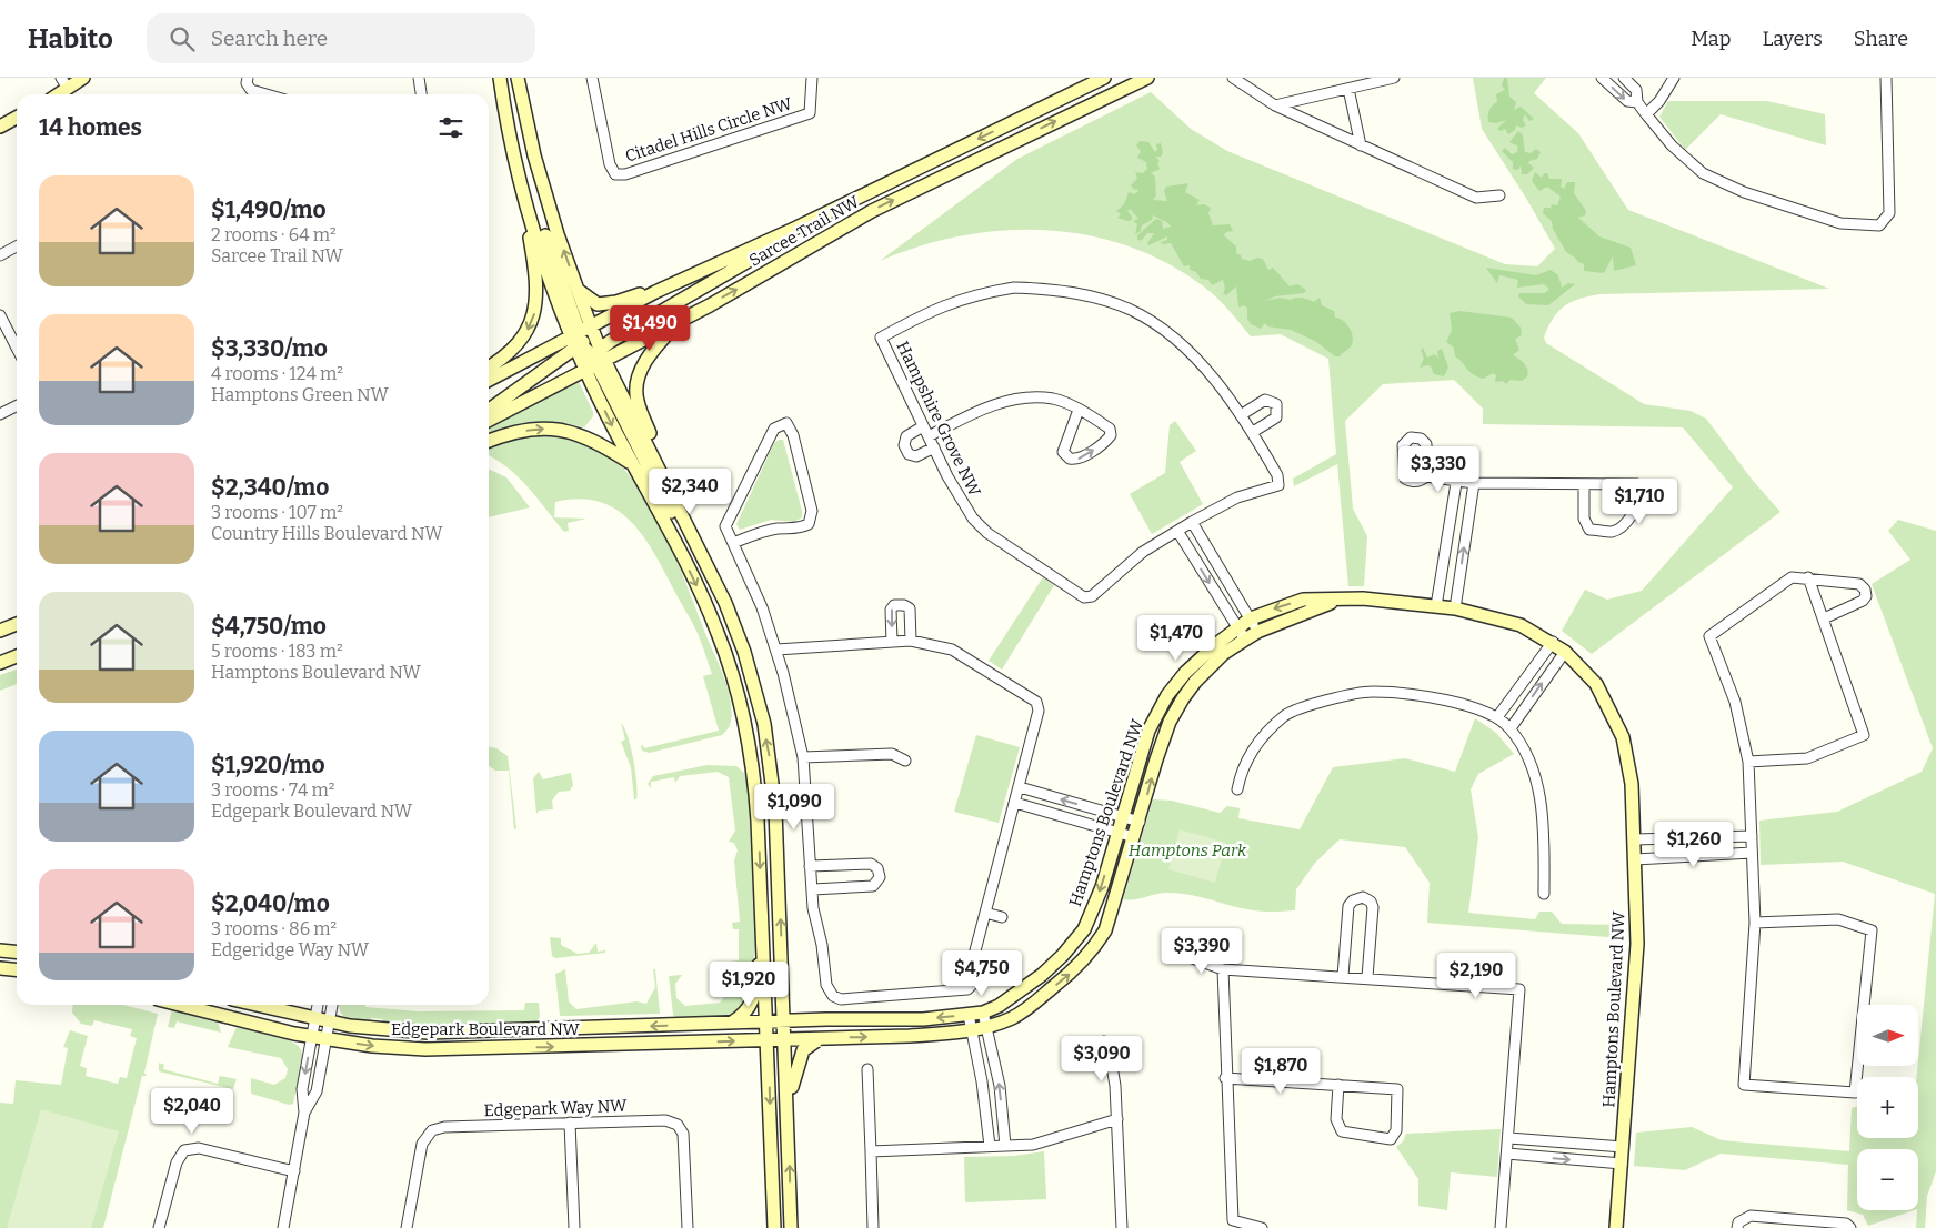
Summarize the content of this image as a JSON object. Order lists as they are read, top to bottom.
{
  "streets": {
    "main road": ["Sarcee Trail NW", "Hamptons Boulevard NW", "Edgepark Boulevard NW"],
    "street": ["Citadel Hills Circle NW", "Hampshire Grove NW", "Edgepark Way NW"]
  },
  "crossings": [
    ["Hamptons Boulevard NW", "Edgepark Boulevard NW"]
  ],
  "parks": ["Hamptons Park"],
  "north": "right",
  "page": {
    "header": "Habito",
    "search": "Search here",
    "nav": ["Map", "Layers", "Share"],
    "heading": "14 homes",
    "list": [
      {
        "name": "$1,490/mo",
        "note": "2 rooms · 64 m² · Sarcee Trail NW"
      },
      {
        "name": "$3,330/mo",
        "note": "4 rooms · 124 m² · Hamptons Green NW"
      },
      {
        "name": "$2,340/mo",
        "note": "3 rooms · 107 m² · Country Hills Boulevard NW"
      },
      {
        "name": "$4,750/mo",
        "note": "5 rooms · 183 m² · Hamptons Boulevard NW"
      },
      {
        "name": "$1,920/mo",
        "note": "3 rooms · 74 m² · Edgepark Boulevard NW"
      },
      {
        "name": "$2,040/mo",
        "note": "3 rooms · 86 m² · Edgeridge Way NW"
      }
    ],
    "price": [
      "$1,490",
      "$3,330",
      "$2,340",
      "$1,710",
      "$1,470",
      "$1,090",
      "$1,260",
      "$3,390",
      "$4,750",
      "$2,190",
      "$1,920",
      "$3,090",
      "$1,870",
      "$2,040"
    ],
    "map_buttons": ["+", "−"]
  }
}
